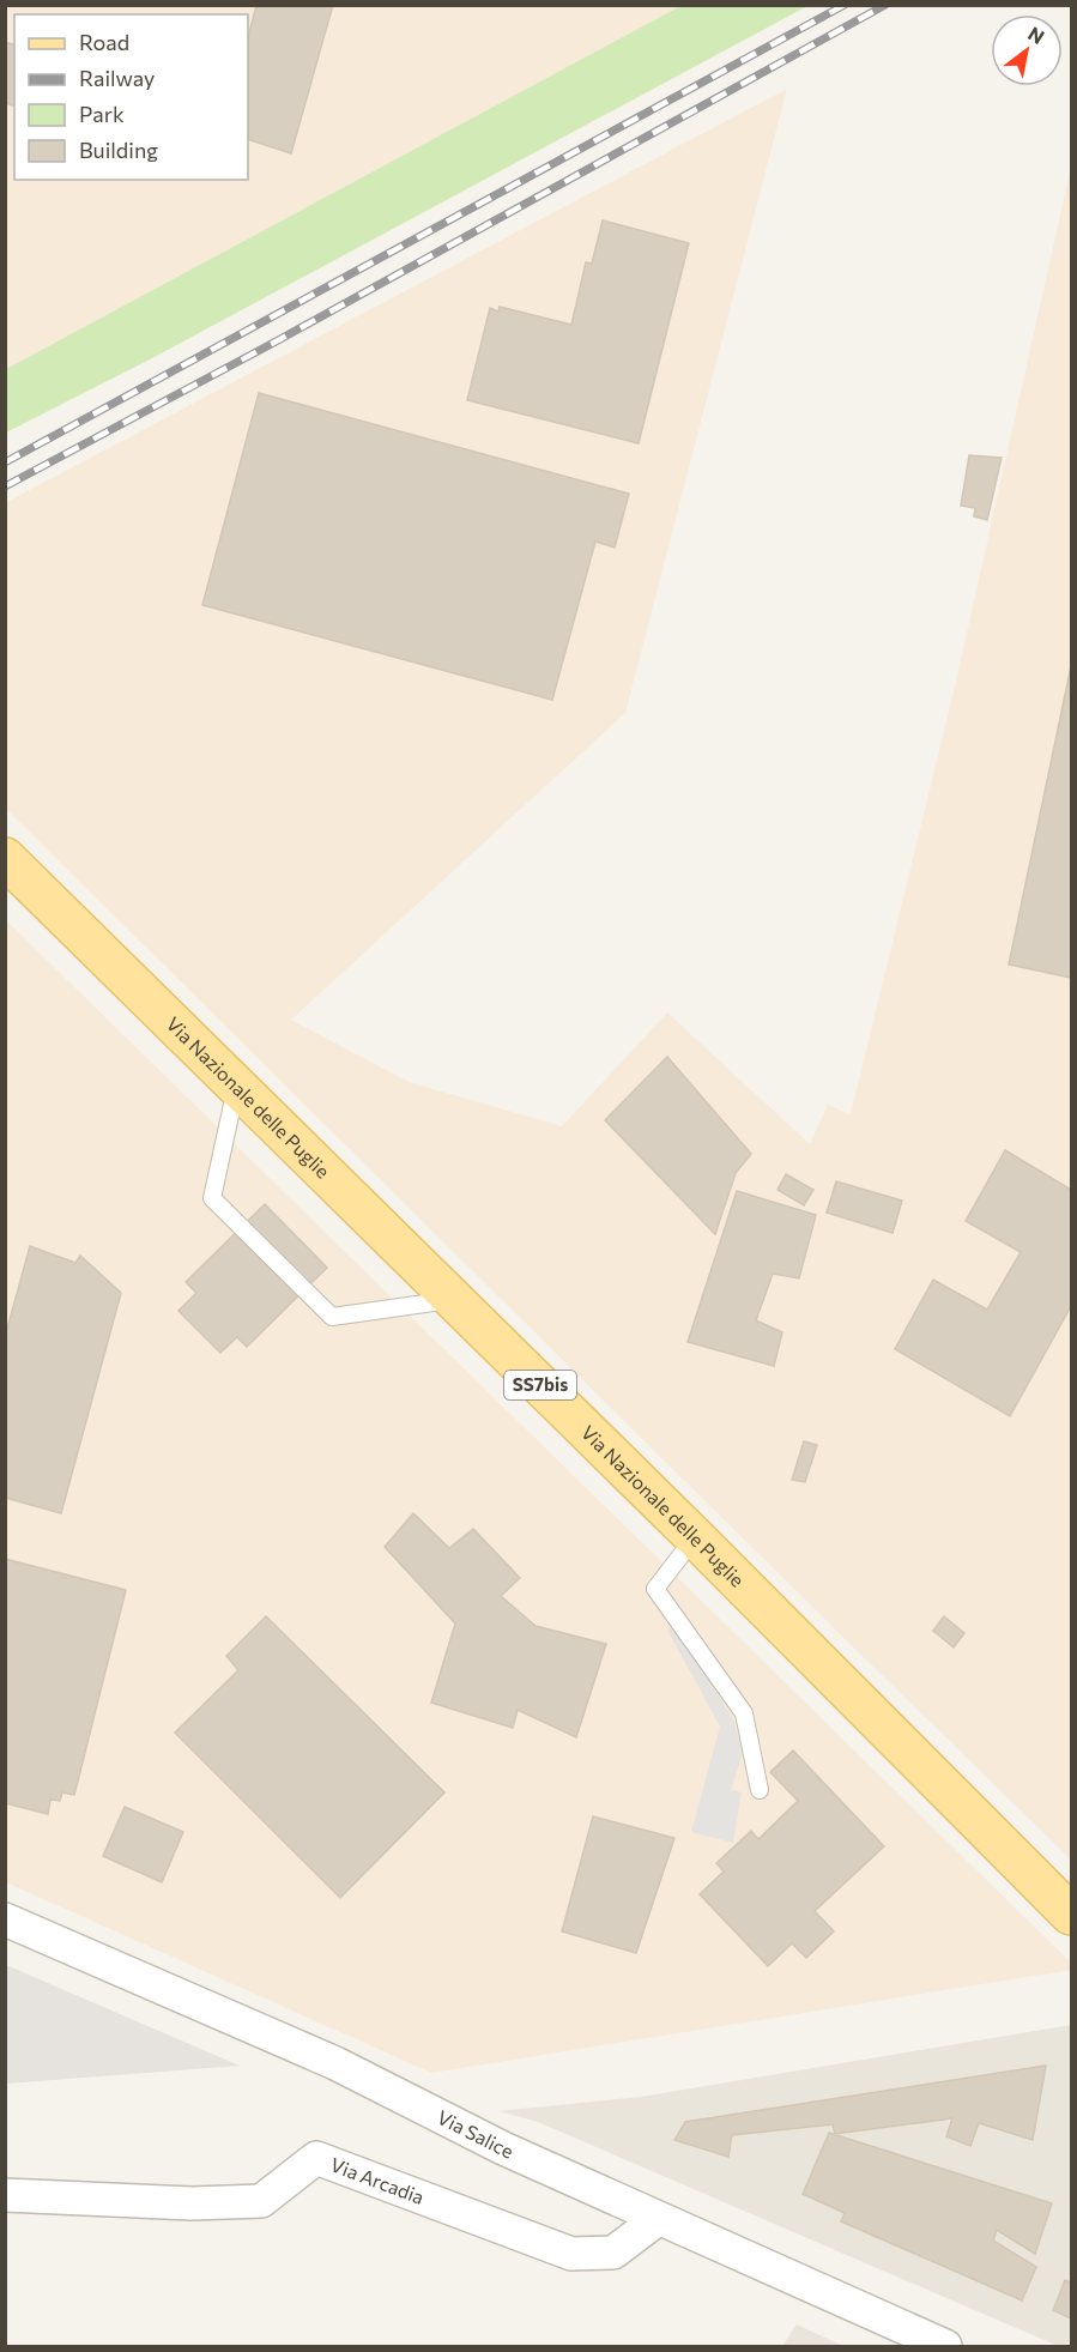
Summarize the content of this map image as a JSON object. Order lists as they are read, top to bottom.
{
  "streets": {
    "main road": ["Via Nazionale delle Puglie", "SS7bis"],
    "street": ["Via Salice", "Via Arcadia"]
  },
  "crossings": [
    ["Via Salice", "Via Arcadia"]
  ],
  "legend": [
    "Road",
    "Railway",
    "Park",
    "Building"
  ],
  "north": "top right"
}
